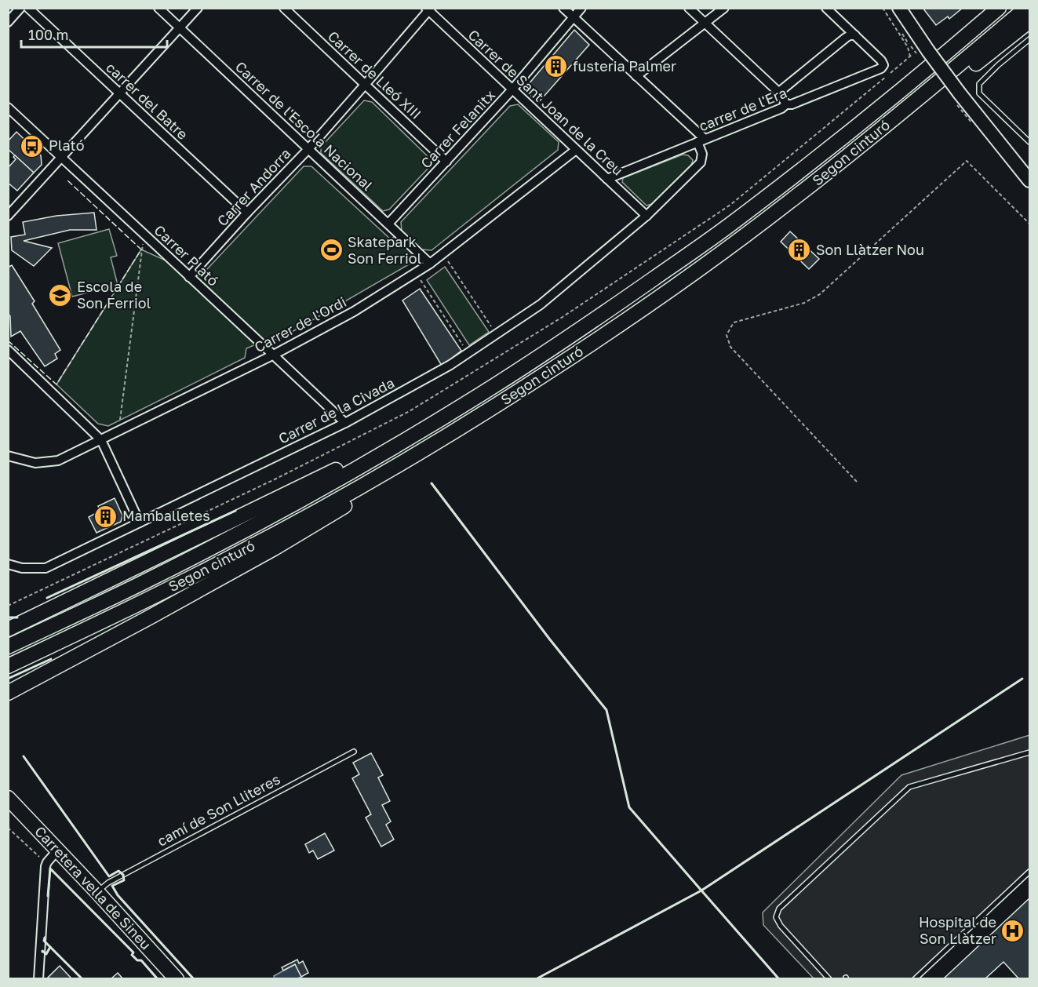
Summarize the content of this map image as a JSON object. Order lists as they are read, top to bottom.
{
  "streets": {
    "main road": ["Segon cinturó", "Carretera vella de Sineu"],
    "street": [
      "Carrer de Lleó XIII",
      "carrer del Batre",
      "Carrer de Sant Joan de la Creu",
      "carrer de l'Era",
      "Carrer de l'Escola Nacional",
      "Carrer Felanitx",
      "Carrer Andorra",
      "Carrer Plató",
      "Carrer de l'Ordi",
      "Carrer de la Civada"
    ],
    "lane": ["camí de Son Lliteres"]
  },
  "crossings": [
    ["Carrer de Lleó XIII", "Carrer Felanitx"],
    ["Carrer de Lleó XIII", "Carrer Andorra"],
    ["carrer del Batre", "Carrer Andorra"],
    ["Carrer de Sant Joan de la Creu", "carrer de l'Era"],
    ["Carrer de Sant Joan de la Creu", "Carrer Felanitx"],
    ["Carrer de Sant Joan de la Creu", "Carrer Andorra"],
    ["Carrer de Sant Joan de la Creu", "Carrer de l'Ordi"],
    ["Carrer de Sant Joan de la Creu", "Carrer de la Civada"],
    ["carrer de l'Era", "Carrer de la Civada"],
    ["Carrer de l'Escola Nacional", "Carrer Felanitx"],
    ["Carrer de l'Escola Nacional", "Carrer Andorra"],
    ["Carrer de l'Escola Nacional", "Carrer de l'Ordi"],
    ["Carrer Andorra", "Carrer Plató"],
    ["Carrer Plató", "Carrer de l'Ordi"],
    ["Carrer Plató", "Carrer de la Civada"],
    ["camí de Son Lliteres", "Carretera vella de Sineu"]
  ],
  "places": {
    "building": ["fusteria Palmer", "Son Llàtzer Nou", "Mamballetes"],
    "bus stop": ["Plató"],
    "sports": ["Skatepark Son Ferriol"],
    "school or university": ["Escola de Son Ferriol"],
    "hospital": ["Hospital de Son Llàtzer"]
  },
  "scale_bar": "100 m"
}
